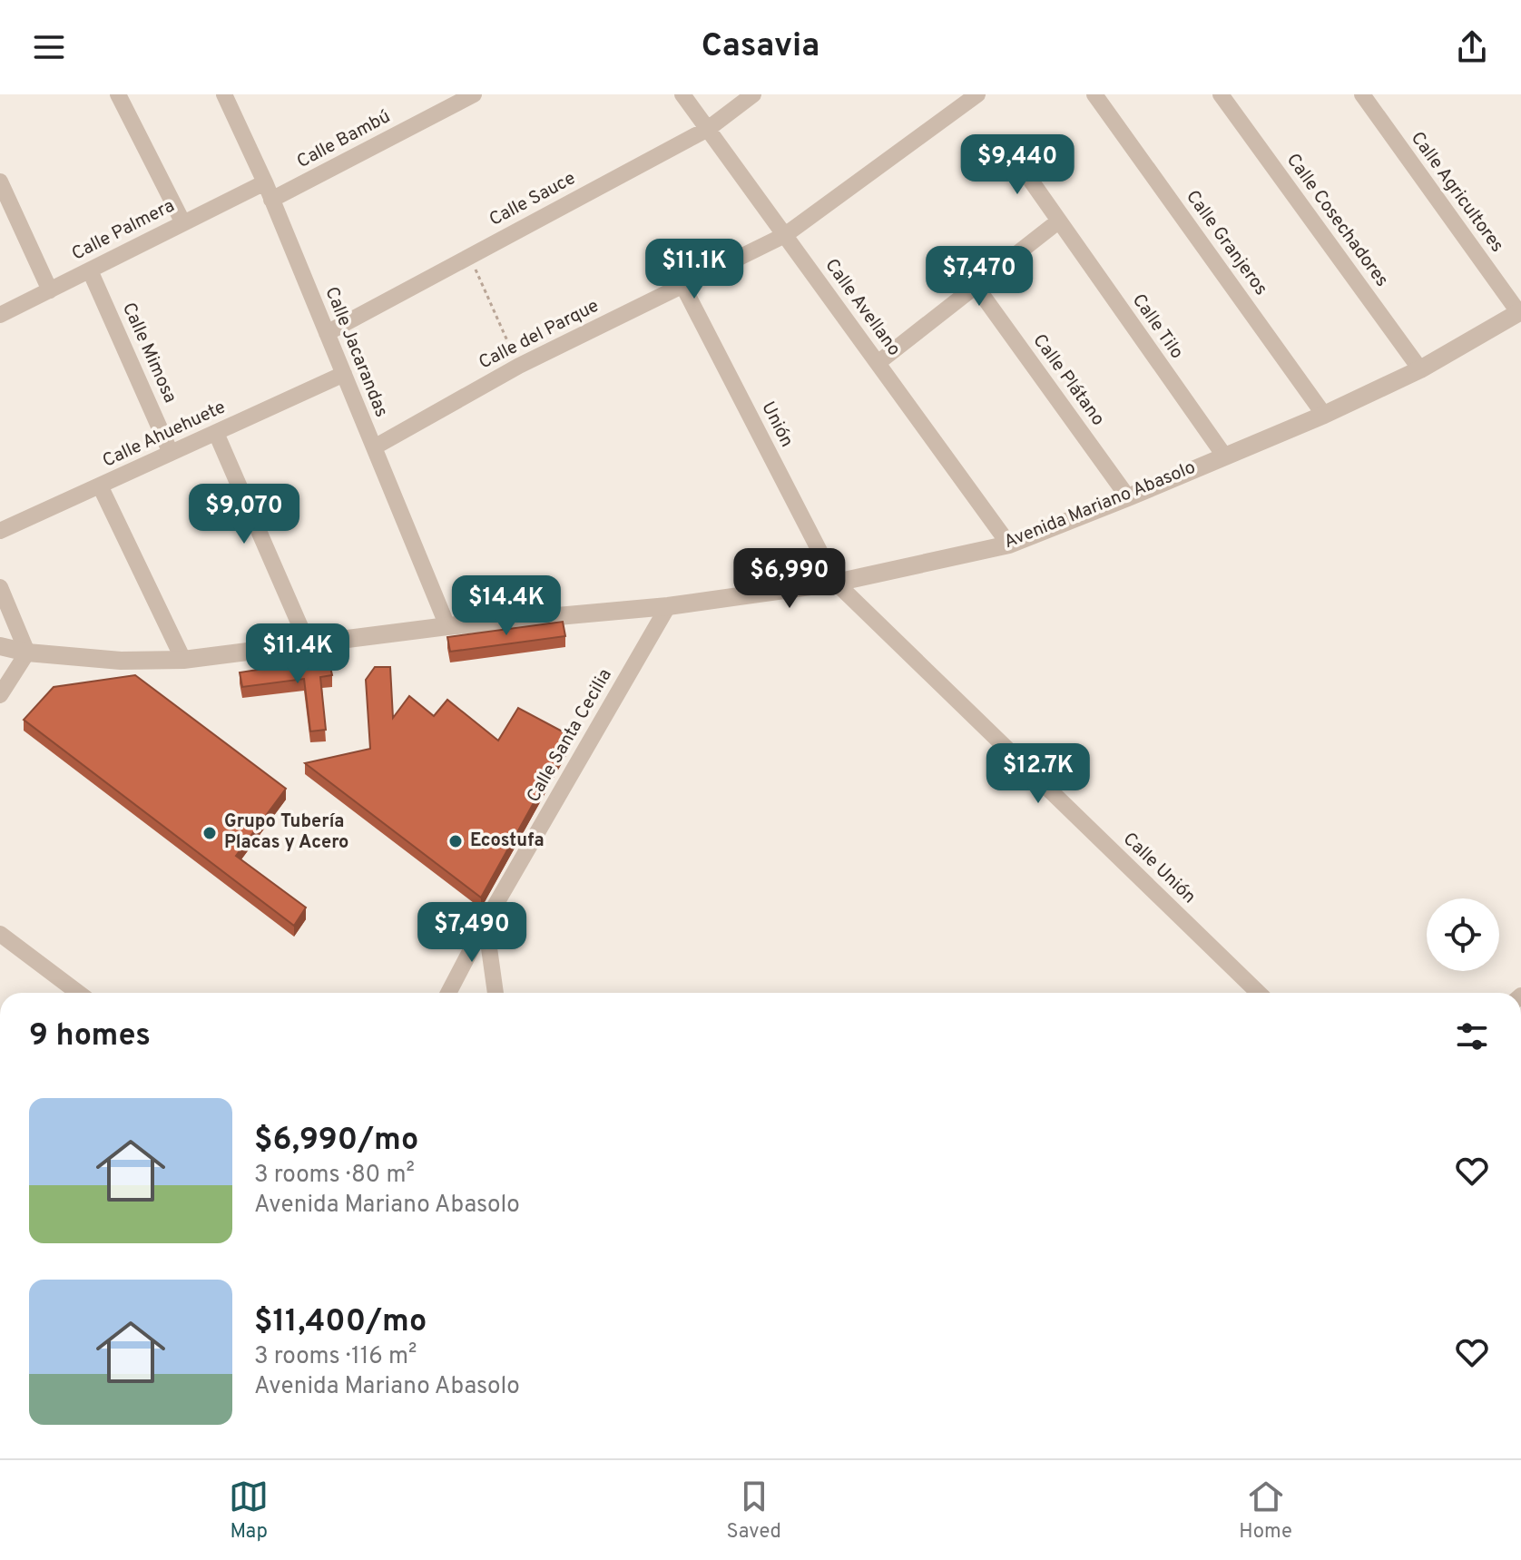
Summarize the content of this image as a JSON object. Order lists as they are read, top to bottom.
{
  "streets": {
    "street": [
      "Calle Bambú",
      "Calle Agricultores",
      "Calle Sauce",
      "Calle Cosechadores",
      "Calle Palmera",
      "Calle Granjeros",
      "Calle Avellano",
      "Calle Tilo",
      "Calle del Parque",
      "Calle Jacarandas",
      "Calle Mimosa",
      "Calle Plátano",
      "Unión",
      "Calle Ahuehuete",
      "Avenida Mariano Abasolo",
      "Calle Santa Cecilia",
      "Calle Unión"
    ]
  },
  "crossings": [
    ["Calle Bambú", "Calle Jacarandas"],
    ["Calle Agricultores", "Avenida Mariano Abasolo"],
    ["Calle Sauce", "Calle Avellano"],
    ["Calle Sauce", "Calle Jacarandas"],
    ["Calle Cosechadores", "Avenida Mariano Abasolo"],
    ["Calle Palmera", "Calle Jacarandas"],
    ["Calle Palmera", "Calle Mimosa"],
    ["Calle Granjeros", "Avenida Mariano Abasolo"],
    ["Calle Avellano", "Calle del Parque"],
    ["Calle Avellano", "Avenida Mariano Abasolo"],
    ["Calle Tilo", "Avenida Mariano Abasolo"],
    ["Calle del Parque", "Calle Jacarandas"],
    ["Calle del Parque", "Unión"],
    ["Calle Jacarandas", "Calle Ahuehuete"],
    ["Calle Jacarandas", "Avenida Mariano Abasolo"],
    ["Calle Mimosa", "Calle Ahuehuete"],
    ["Calle Plátano", "Avenida Mariano Abasolo"],
    ["Unión", "Avenida Mariano Abasolo"],
    ["Unión", "Calle Unión"],
    ["Avenida Mariano Abasolo", "Calle Santa Cecilia"],
    ["Avenida Mariano Abasolo", "Calle Unión"]
  ],
  "places": ["Grupo Tubería Placas y Acero", "Ecostufa"],
  "page": {
    "header": "Casavia",
    "price": [
      "$9,440",
      "$11.1K",
      "$7,470",
      "$9,070",
      "$6,990",
      "$14.4K",
      "$11.4K",
      "$12.7K",
      "$7,490"
    ],
    "heading": "9 homes",
    "list": [
      {
        "name": "$6,990/mo",
        "note": "3 rooms · 80 m² · Avenida Mariano Abasolo"
      },
      {
        "name": "$11,400/mo",
        "note": "3 rooms · 116 m² · Avenida Mariano Abasolo"
      }
    ],
    "tabs": ["Map", "Saved", "Home"]
  }
}
